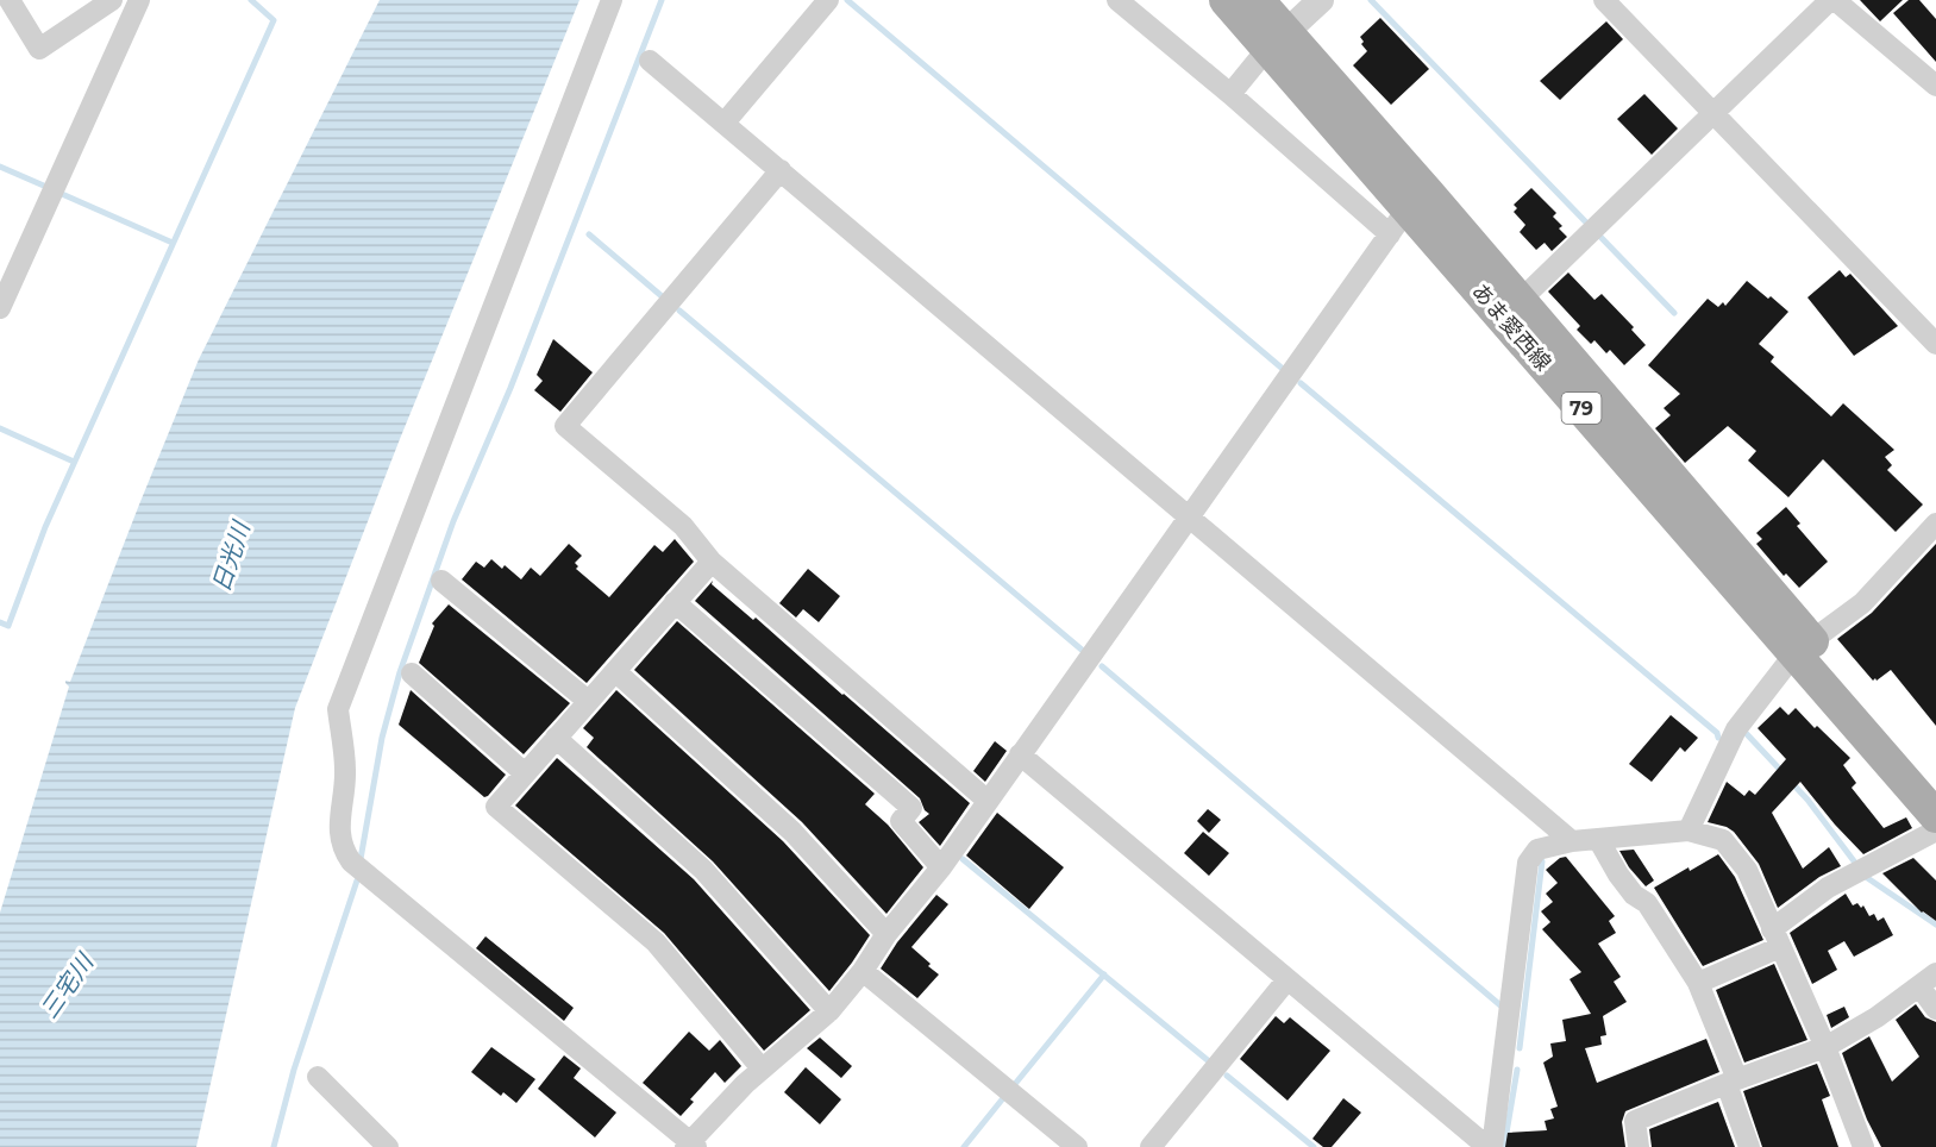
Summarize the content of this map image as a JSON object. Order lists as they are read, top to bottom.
{
  "streets": {
    "main road": ["あま愛西線", "79"]
  },
  "water": ["日光川", "三宅川"]
}
